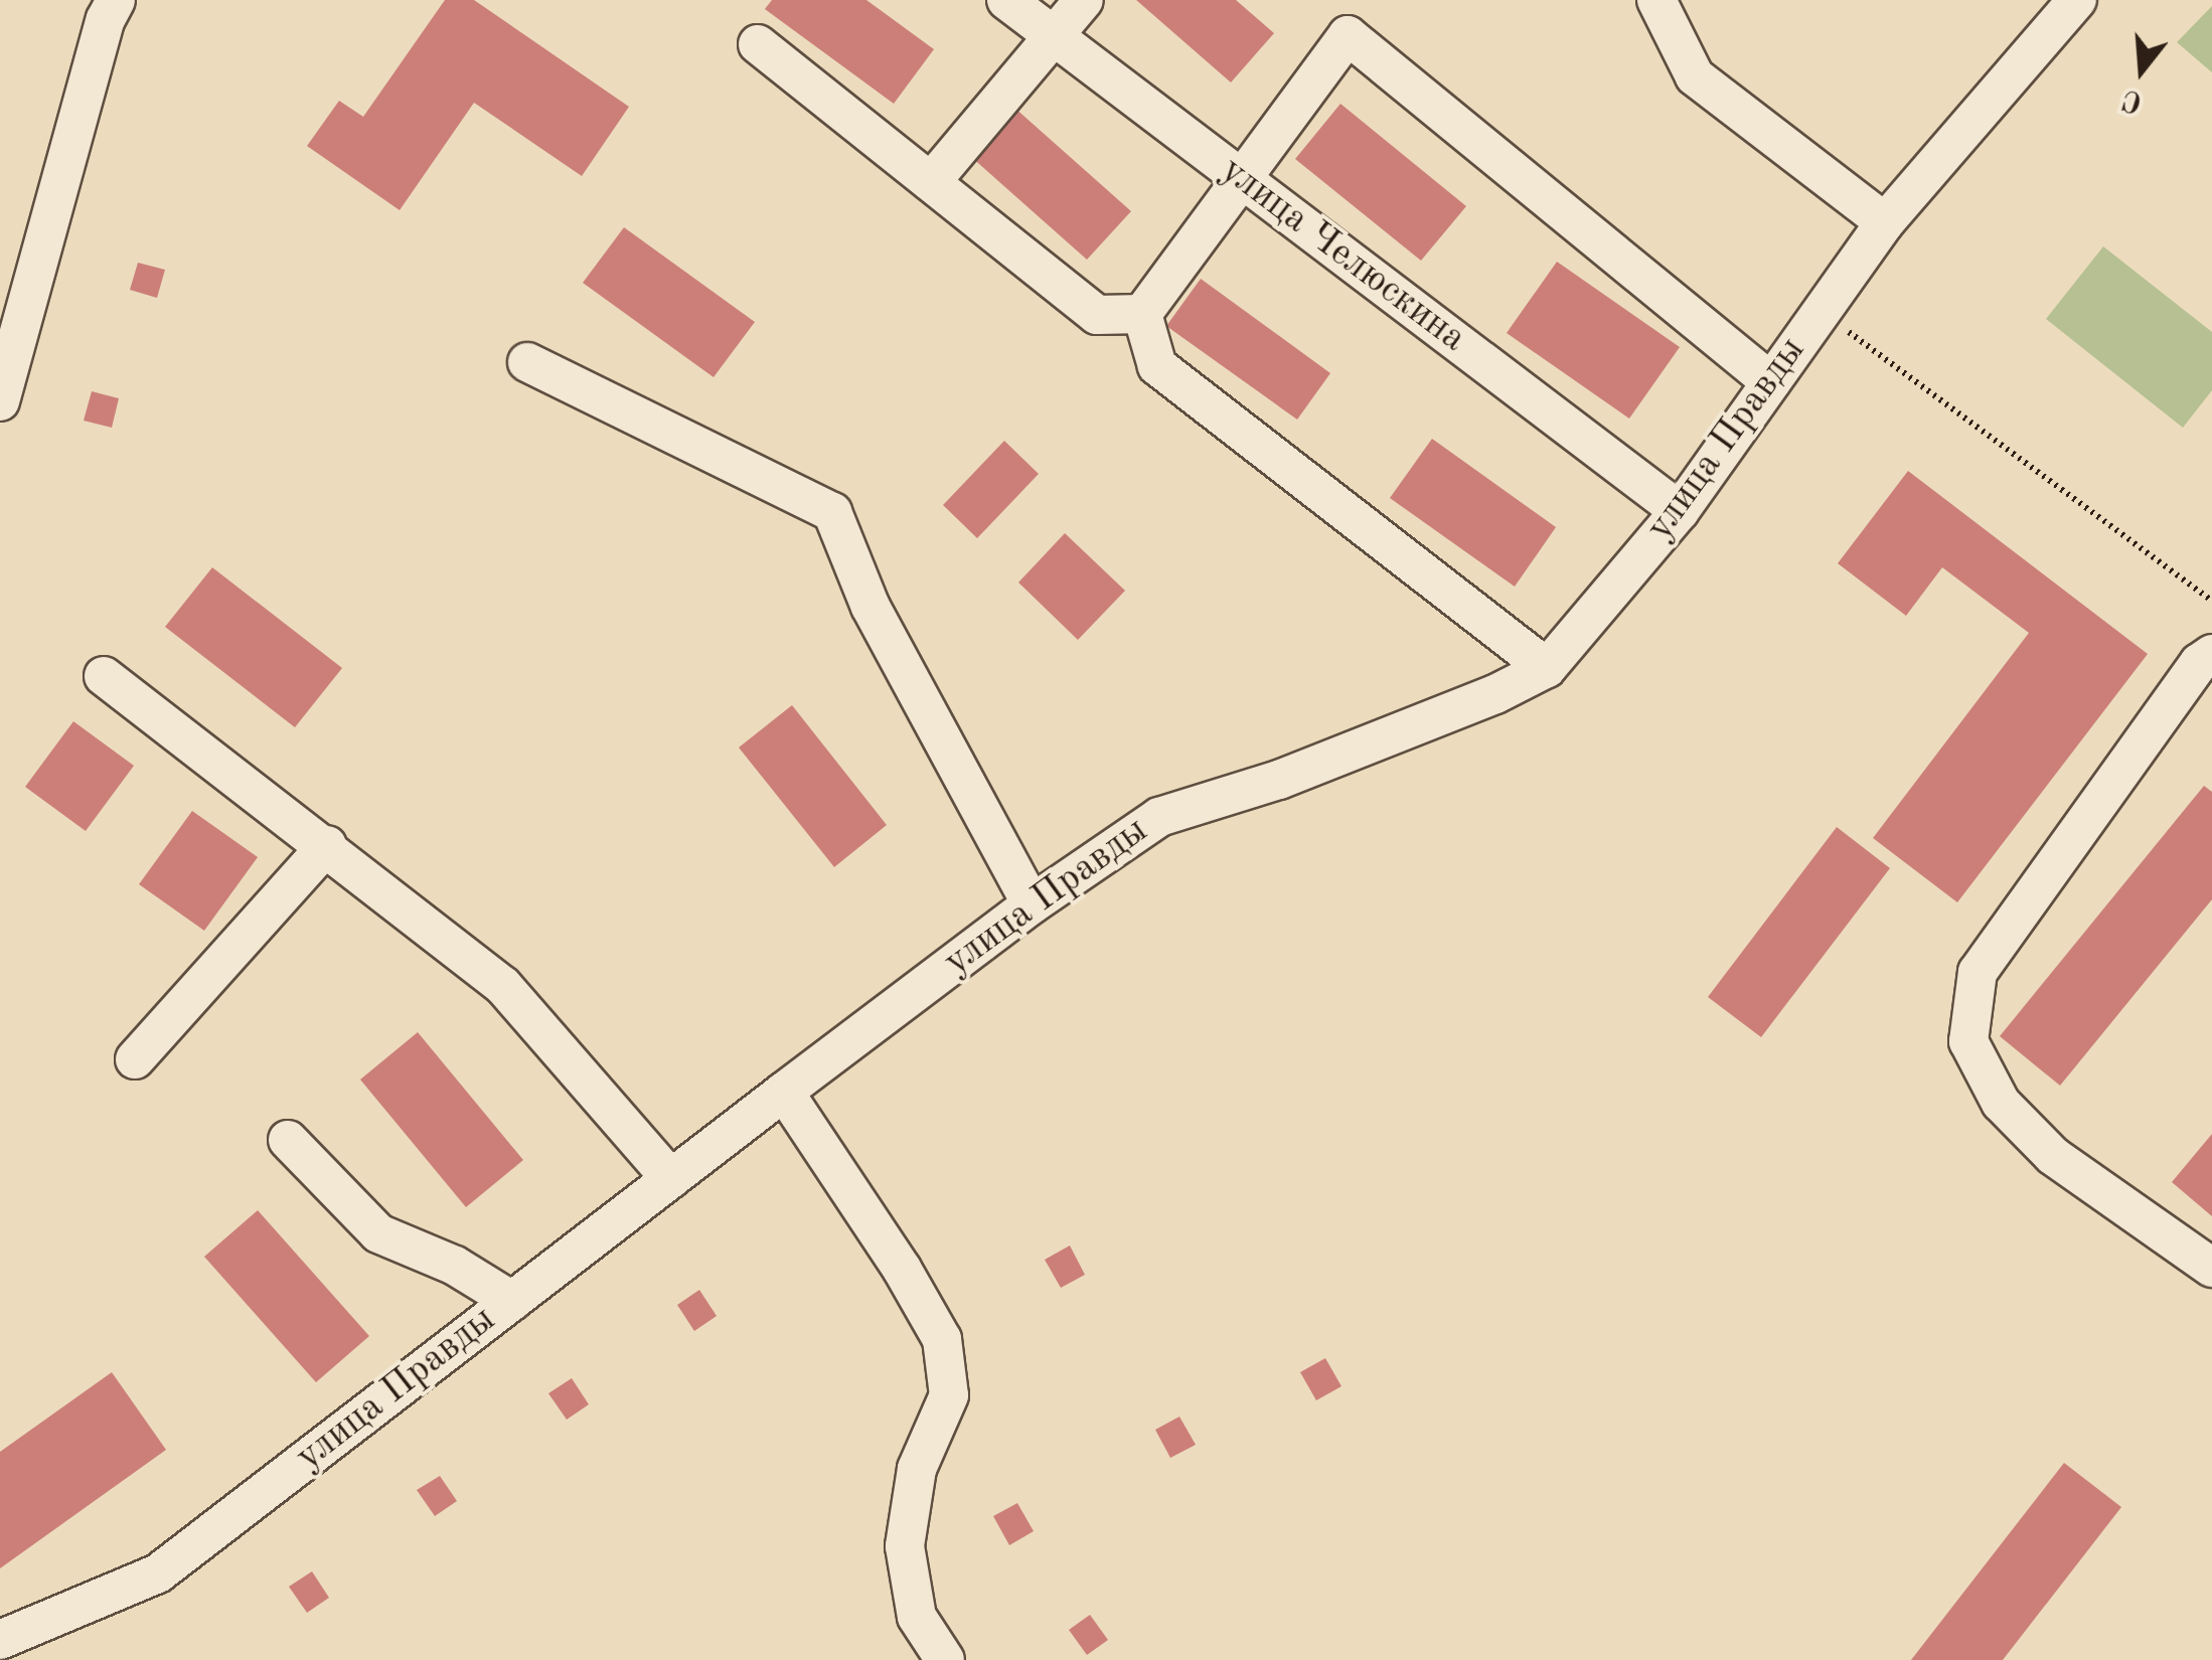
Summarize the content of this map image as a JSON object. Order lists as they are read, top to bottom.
{
  "streets": {
    "street": ["улица Челюскина", "улица Правды"]
  },
  "crossings": [
    ["улица Челюскина", "улица Правды"]
  ],
  "north": "bottom"
}
